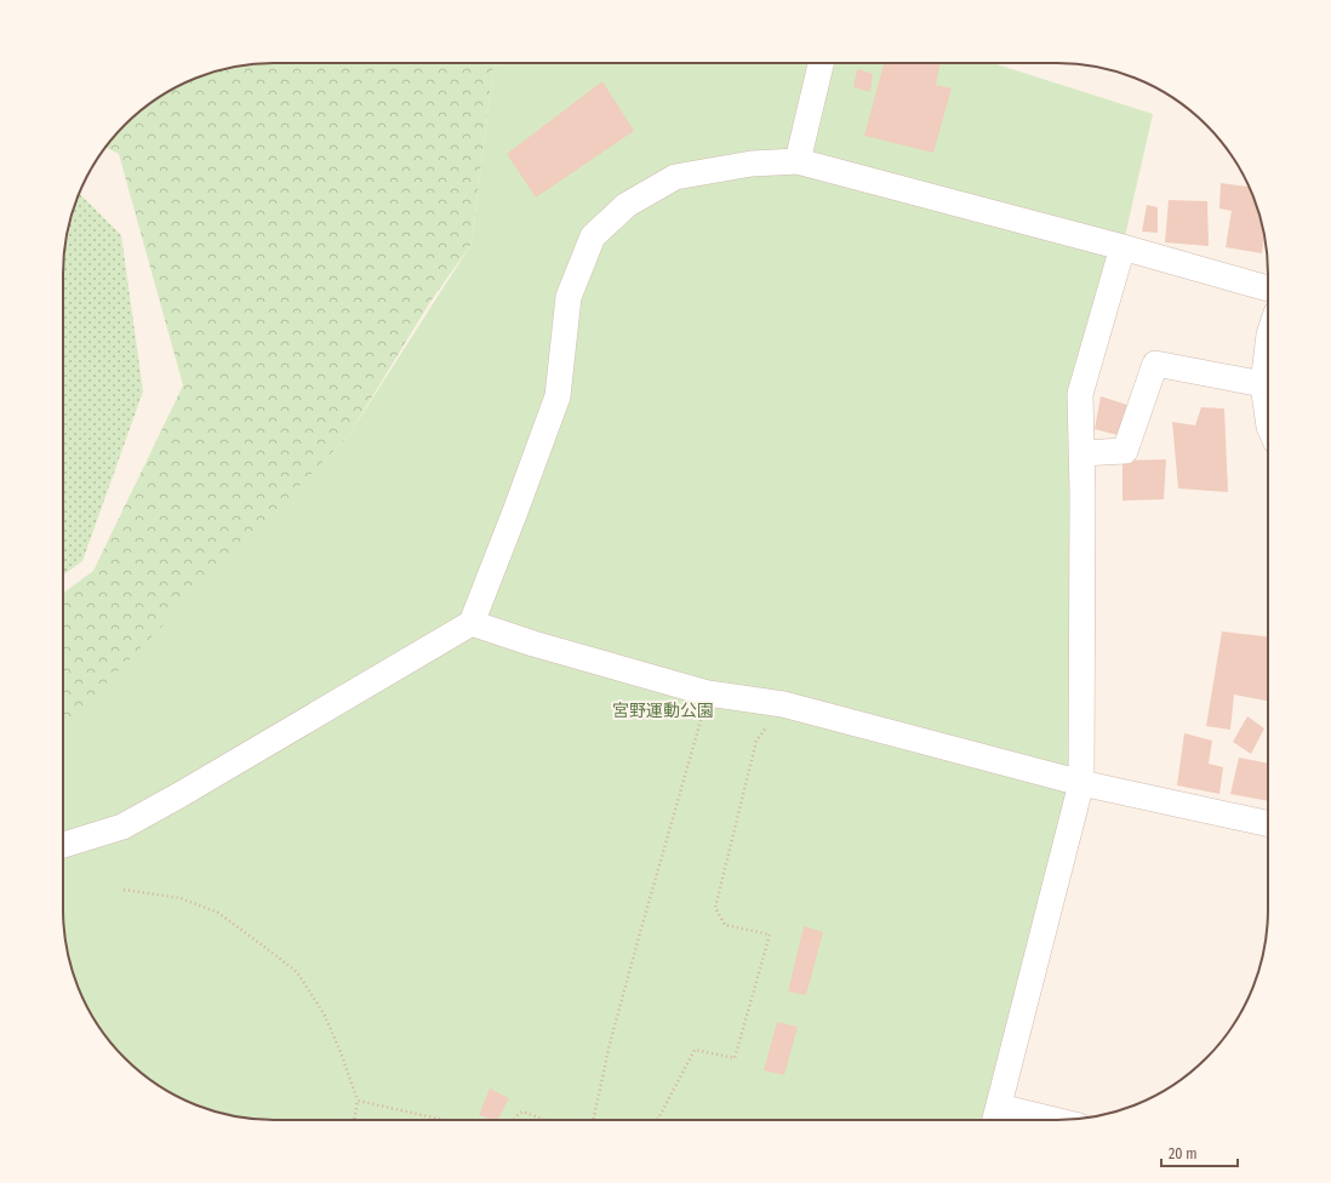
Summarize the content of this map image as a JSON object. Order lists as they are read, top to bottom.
{
  "parks": ["宮野運動公園"],
  "scale_bar": "20 m"
}
